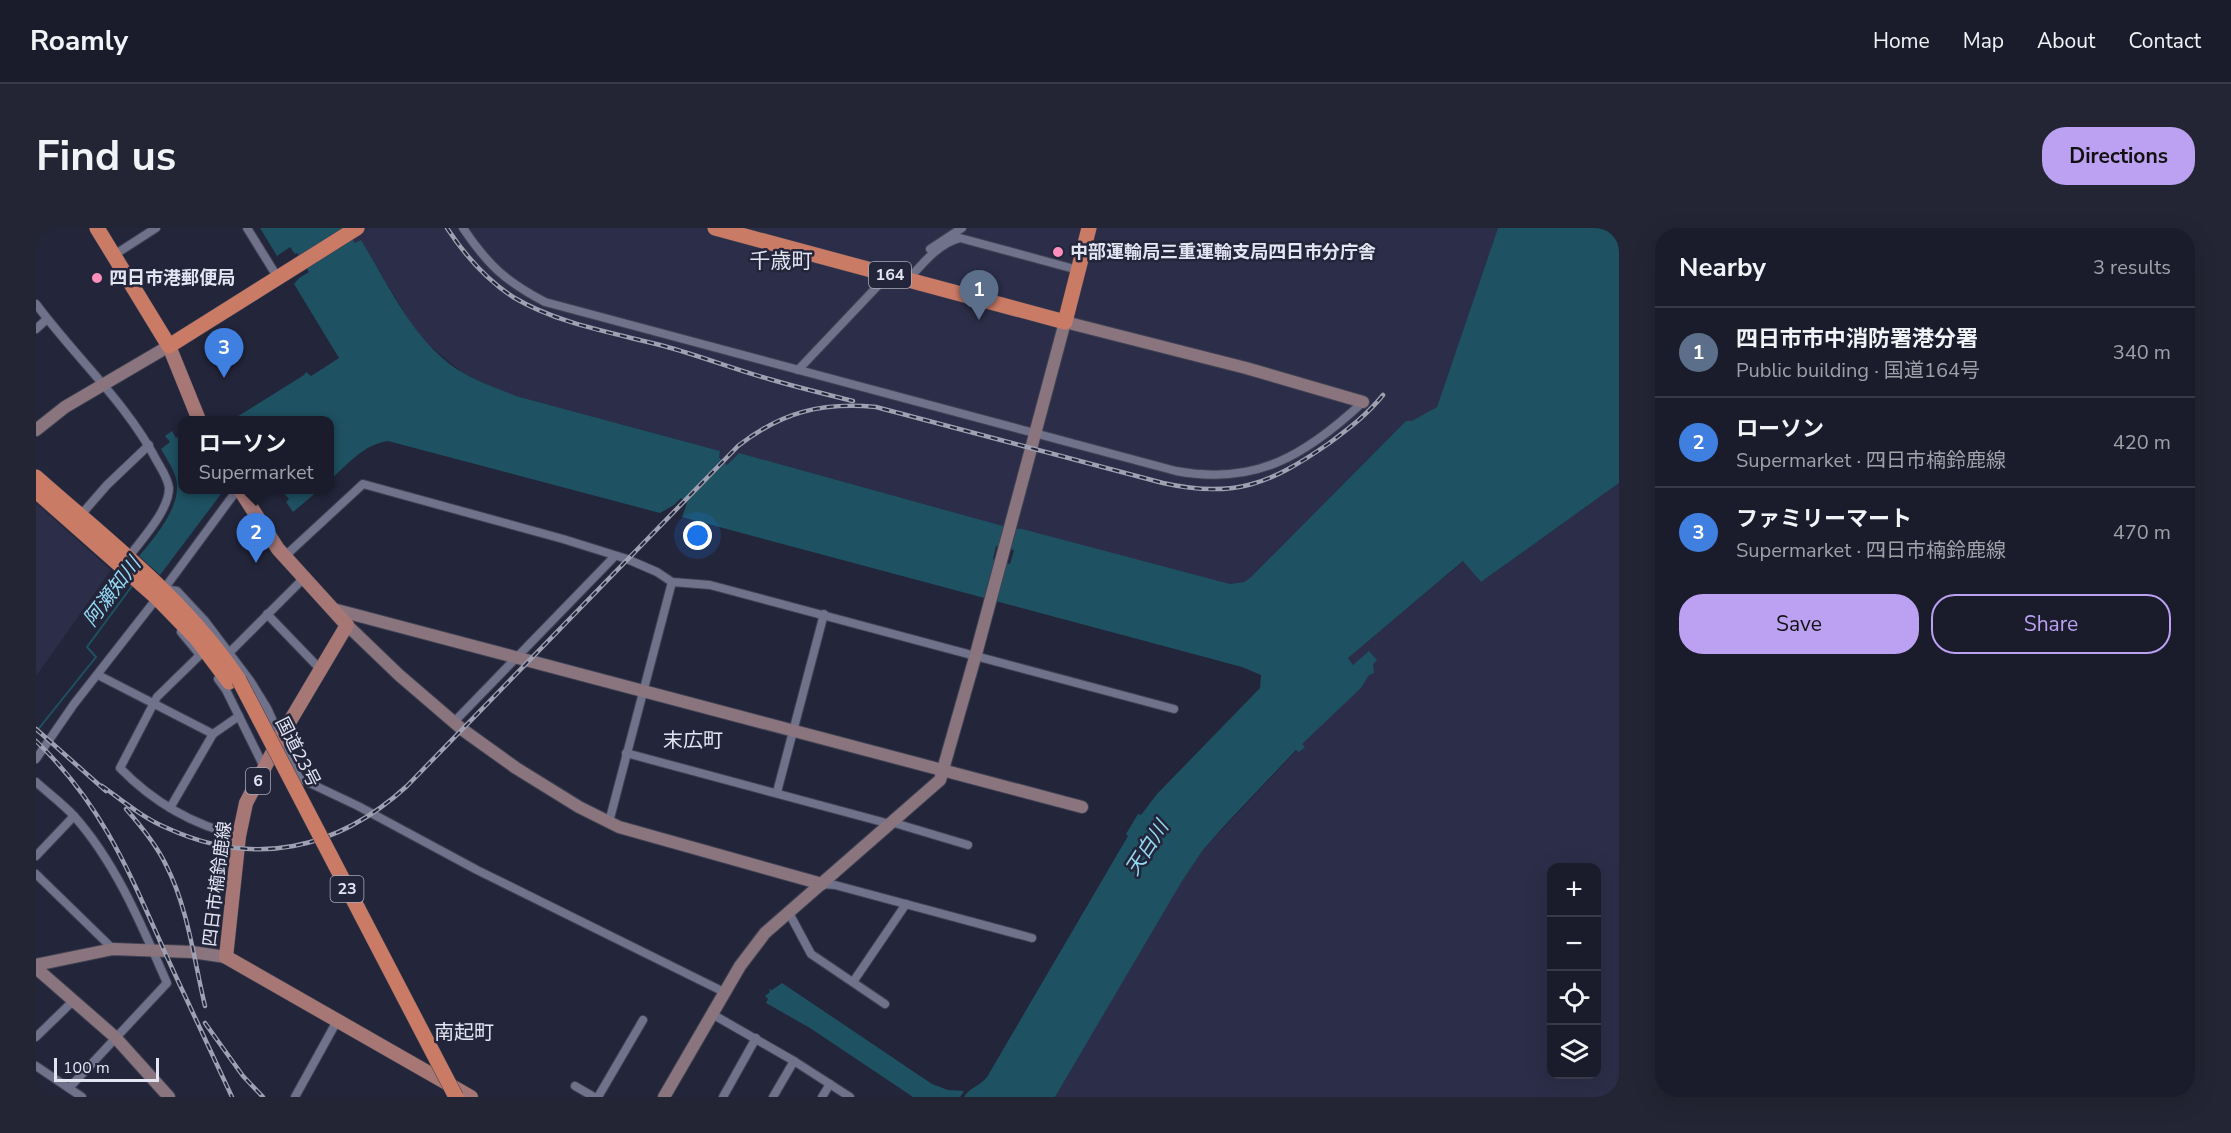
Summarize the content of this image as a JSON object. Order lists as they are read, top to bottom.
{
  "streets": {
    "highway": ["164", "国道23号", "23"],
    "main road": ["6", "四日市楠鈴鹿線"]
  },
  "districts": ["千歳町", "末広町", "南起町"],
  "water": ["阿瀬知川", "天白川"],
  "places": ["中部運輸局三重運輸支局四日市分庁舎", "四日市港郵便局"],
  "scale_bar": "100 m",
  "page": {
    "header": "Roamly",
    "nav": [
      "Home",
      "Map",
      "About",
      "Contact"
    ],
    "buttons": [
      "Directions",
      ["Save", "Share"]
    ],
    "title": "Find us",
    "heading": ["Nearby", "3 results"],
    "pins": ["1", "3", "2"],
    "list": [
      {
        "mark": "1",
        "name": "四日市市中消防署港分署",
        "note": "Public building · 国道164号",
        "value": "340 m"
      },
      {
        "mark": "2",
        "name": "ローソン",
        "note": "Supermarket · 四日市楠鈴鹿線",
        "value": "420 m"
      },
      {
        "mark": "3",
        "name": "ファミリーマート",
        "note": "Supermarket · 四日市楠鈴鹿線",
        "value": "470 m"
      }
    ],
    "popup": ["ローソン", "Supermarket"],
    "map_buttons": ["+", "−"],
    "scale": "100 m"
  }
}
